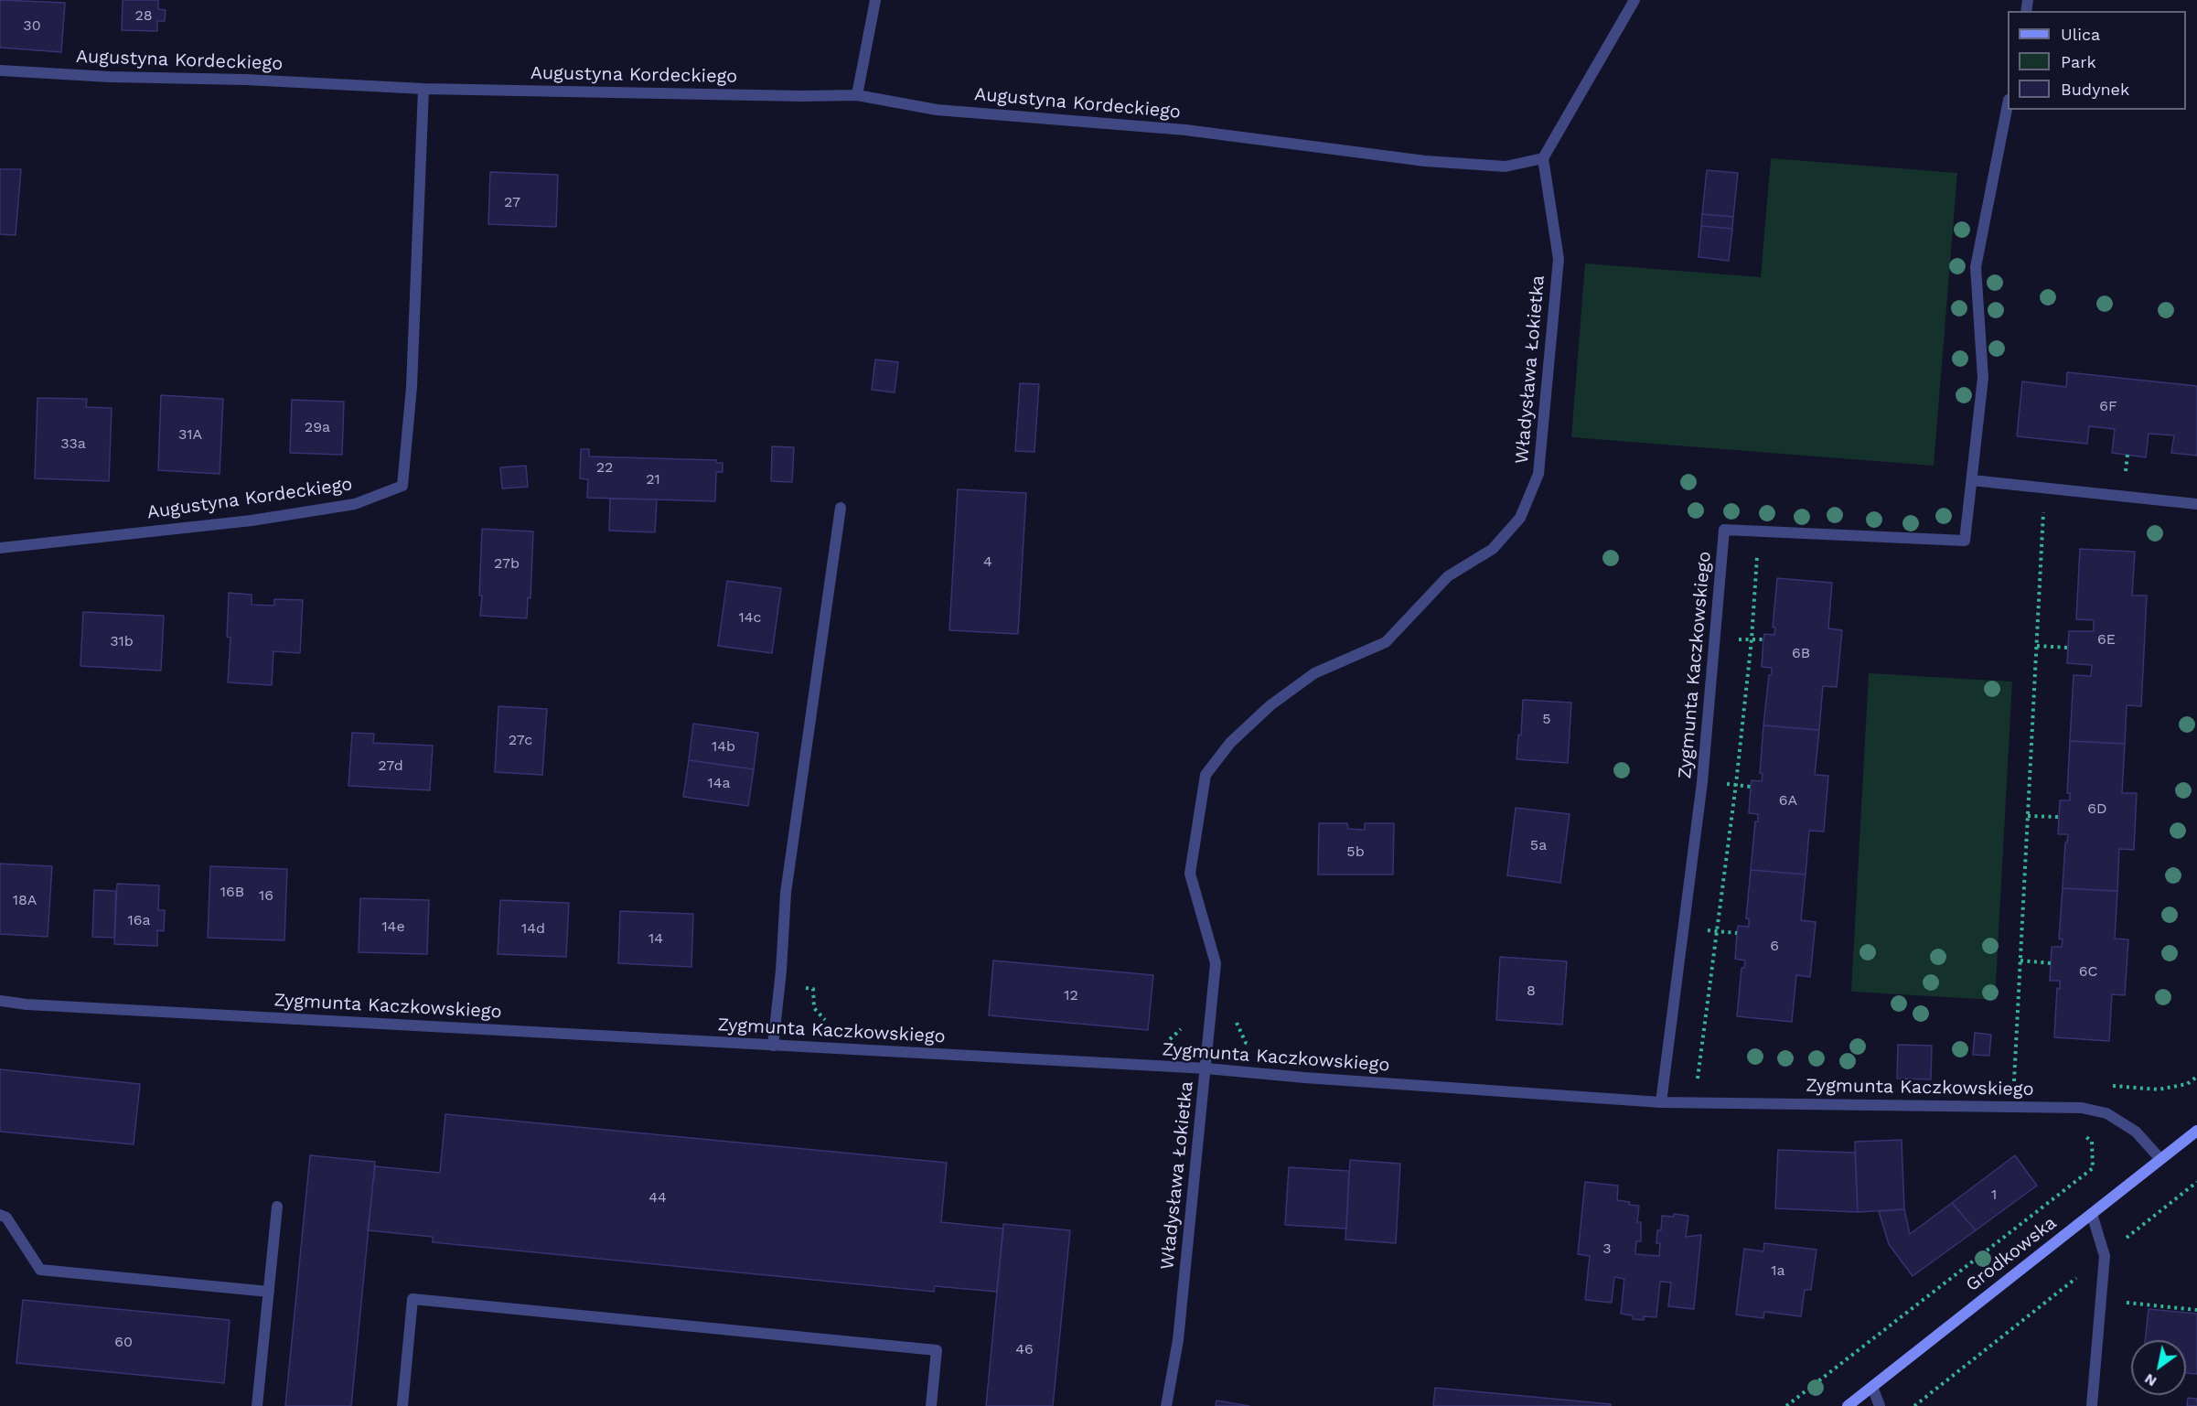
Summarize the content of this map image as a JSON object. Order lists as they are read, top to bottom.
{
  "streets": {
    "main road": ["Grodkowska"],
    "street": ["Augustyna Kordeckiego", "Władysława Łokietka", "Zygmunta Kaczkowskiego"]
  },
  "crossings": [
    ["Augustyna Kordeckiego", "Władysława Łokietka"],
    ["Władysława Łokietka", "Zygmunta Kaczkowskiego"],
    ["Zygmunta Kaczkowskiego", "Grodkowska"]
  ],
  "house_numbers": [
    "28",
    "30",
    "27",
    "6F",
    "29a",
    "31A",
    "33a",
    "22",
    "21",
    "4",
    "27b",
    "14c",
    "6E",
    "31b",
    "6B",
    "5",
    "27c",
    "14b",
    "27d",
    "14a",
    "6A",
    "6D",
    "5a",
    "5b",
    "16B",
    "16",
    "18A",
    "16a",
    "14e",
    "14d",
    "14",
    "6",
    "6C",
    "8",
    "12",
    "1",
    "44",
    "3",
    "1a",
    "60",
    "46"
  ],
  "legend": ["Ulica", "Park", "Budynek"],
  "north": "bottom left"
}
